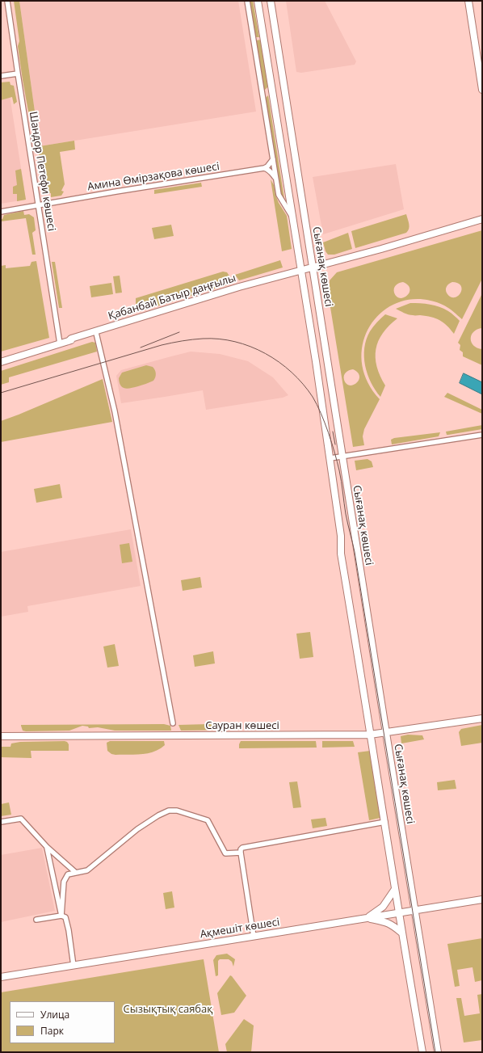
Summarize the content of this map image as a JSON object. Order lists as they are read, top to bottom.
{
  "streets": {
    "main road": [
      "Сығанақ көшесі",
      "Қабанбай Батыр даңғылы",
      "Сауран көшесі",
      "Ақмешіт көшесі"
    ],
    "street": ["Шандор Петефи көшесі", "Амина Өмірзақова көшесі"]
  },
  "crossings": [
    ["Шандор Петефи көшесі", "Амина Өмірзақова көшесі"],
    ["Шандор Петефи көшесі", "Қабанбай Батыр даңғылы"],
    ["Сығанақ көшесі", "Қабанбай Батыр даңғылы"],
    ["Сығанақ көшесі", "Сауран көшесі"],
    ["Сығанақ көшесі", "Ақмешіт көшесі"]
  ],
  "parks": ["Сызықтық саябақ"],
  "legend": ["Улица", "Парк"]
}
